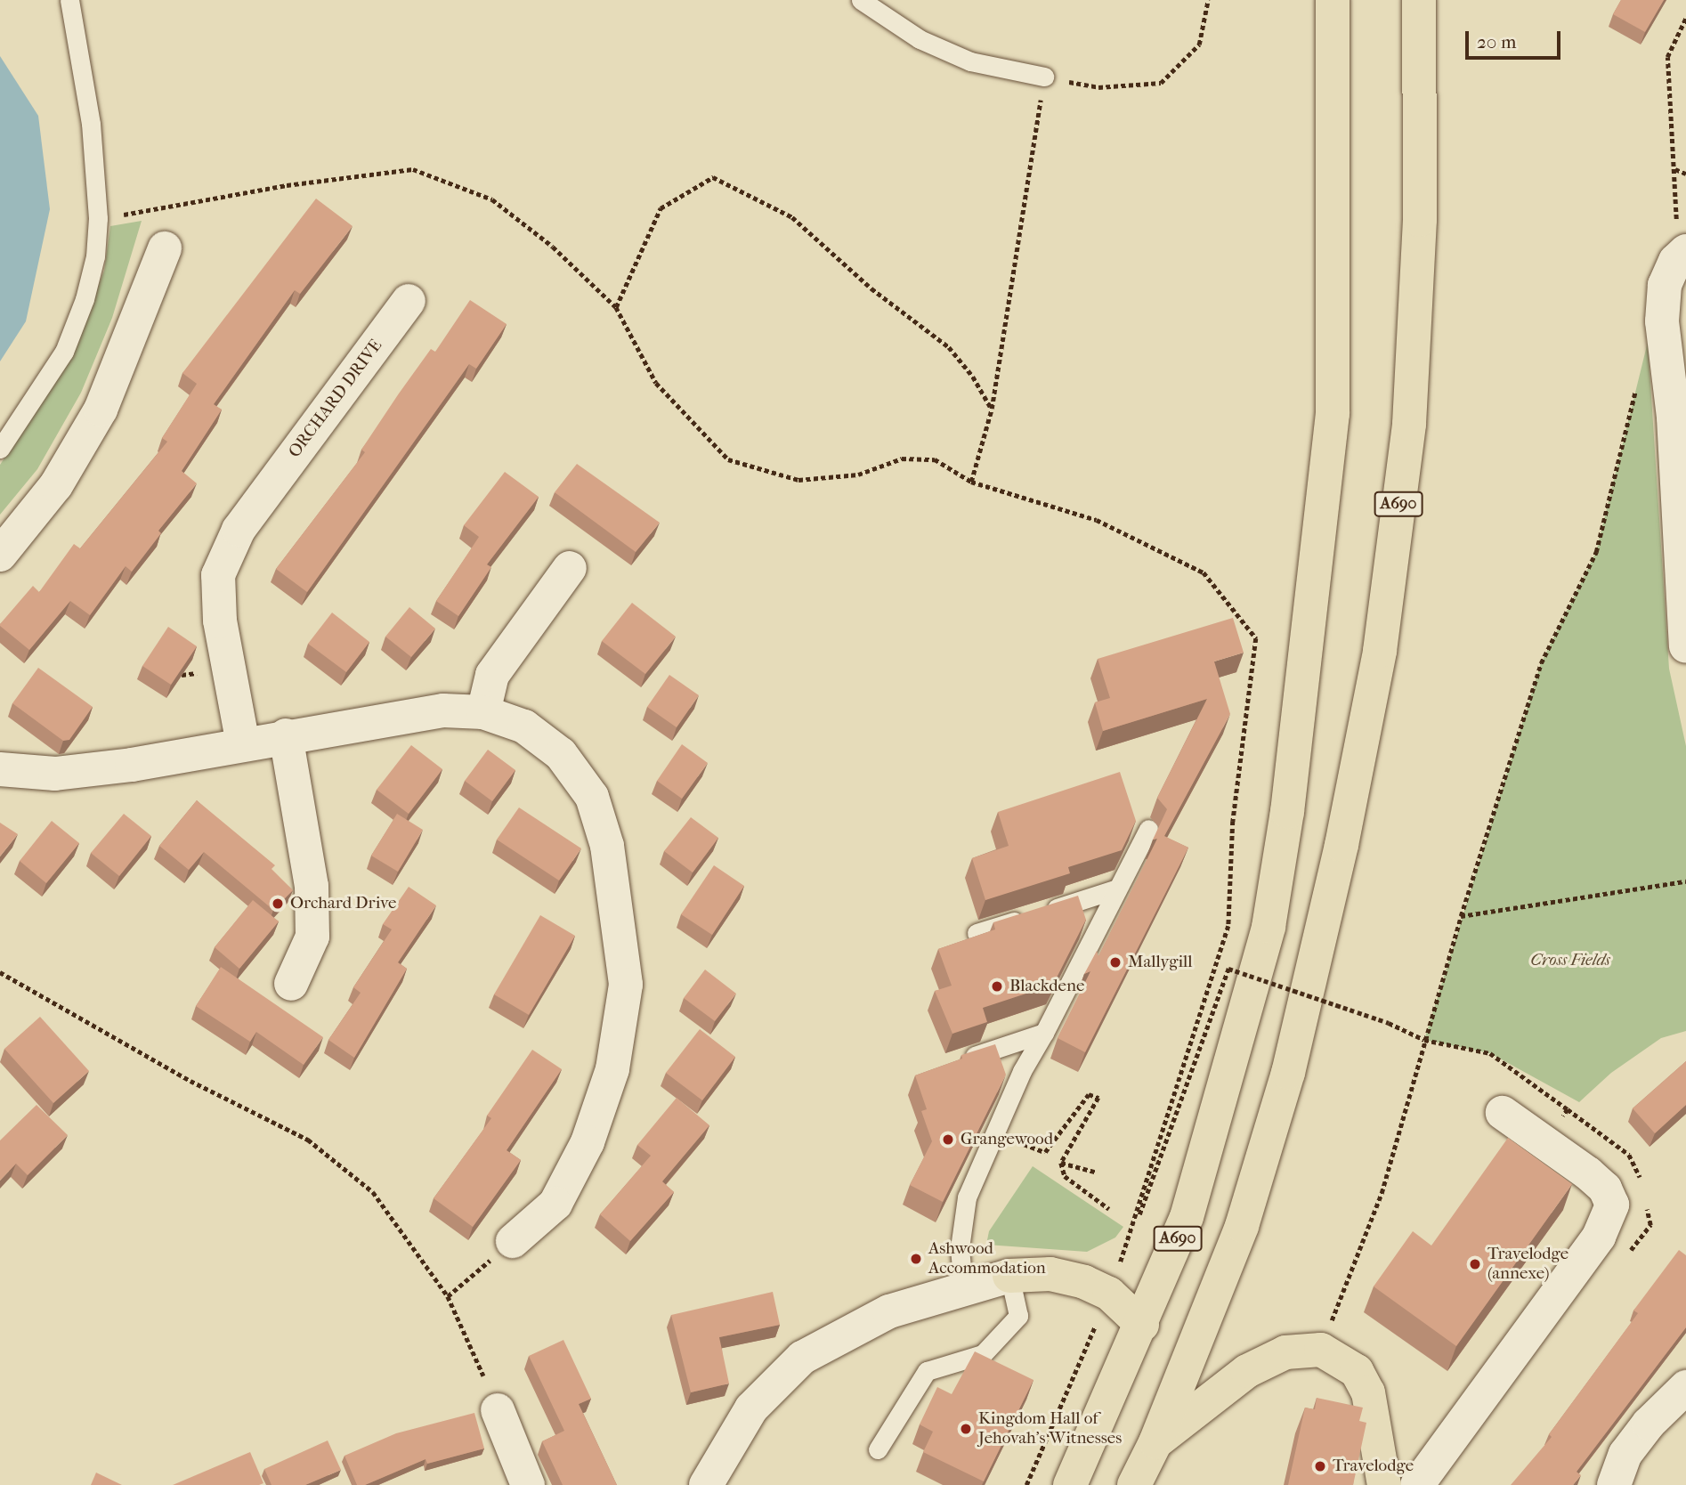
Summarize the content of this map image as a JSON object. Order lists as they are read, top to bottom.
{
  "streets": {
    "highway": ["A690"],
    "street": ["ORCHARD DRIVE"]
  },
  "parks": ["Cross Fields"],
  "places": [
    "Orchard Drive",
    "Mallygill",
    "Blackdene",
    "Grangewood",
    "Ashwood Accommodation",
    "Travelodge (annexe)",
    "Kingdom Hall of Jehovah's Witnesses",
    "Travelodge"
  ],
  "scale_bar": "20 m"
}
